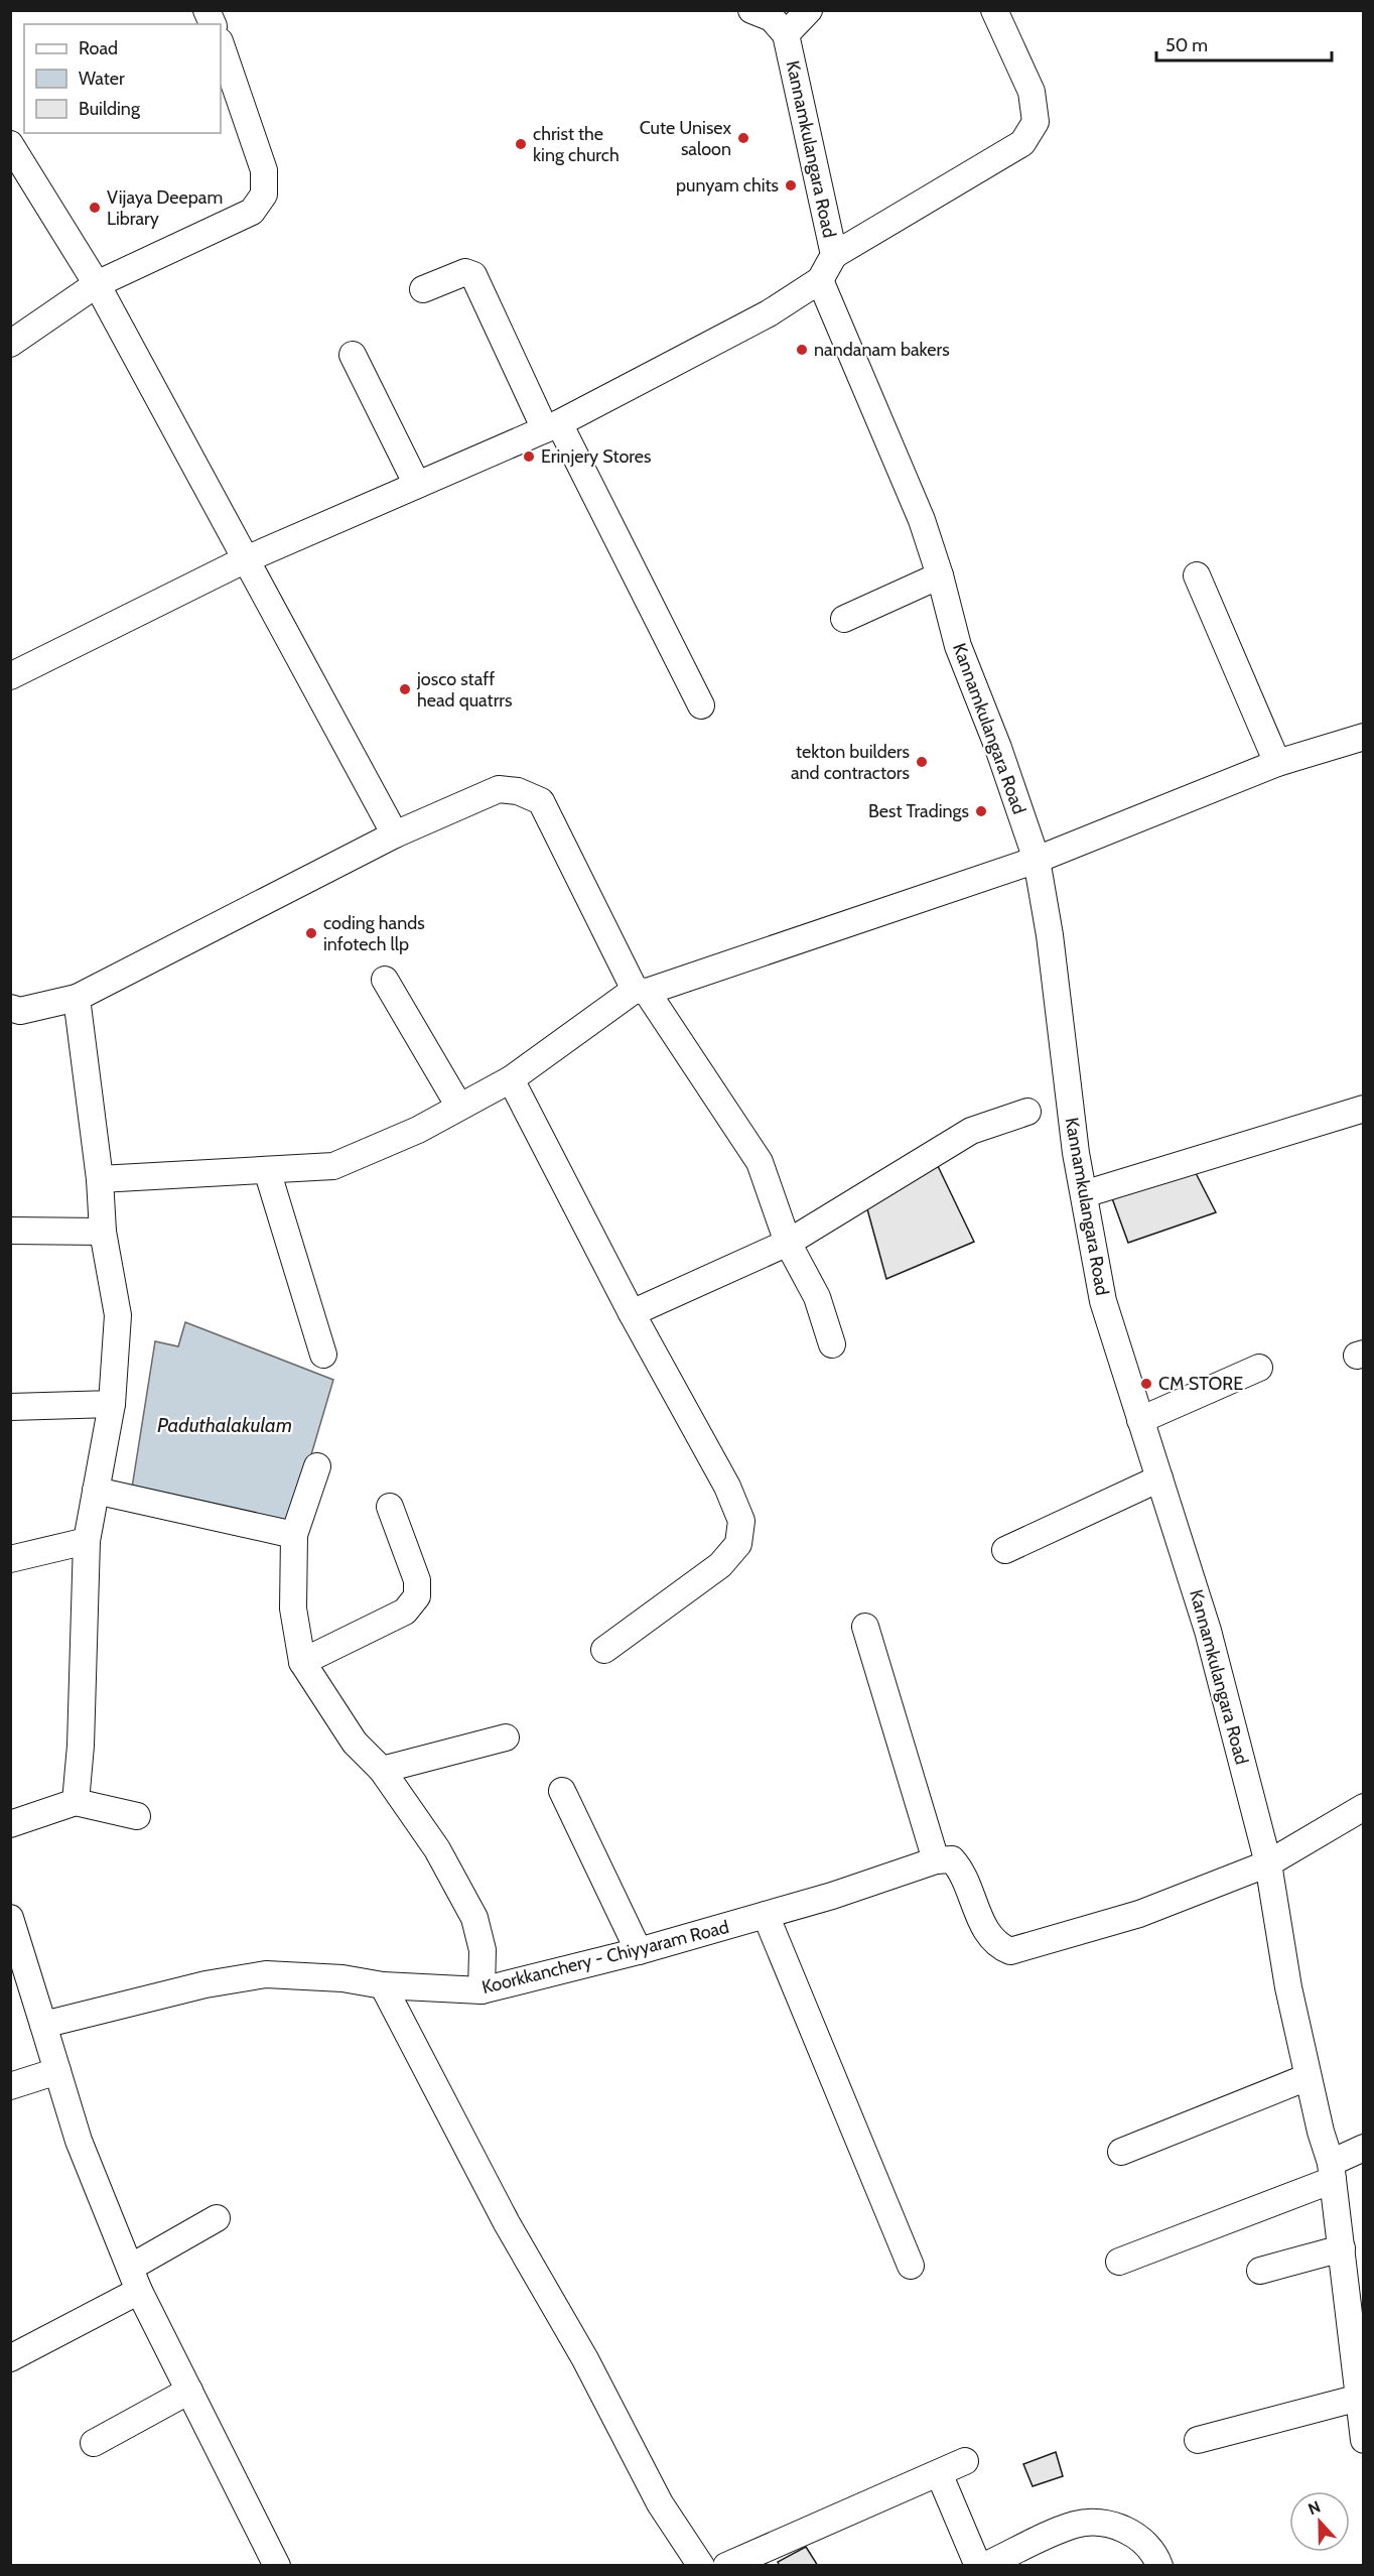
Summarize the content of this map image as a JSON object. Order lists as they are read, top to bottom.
{
  "streets": {
    "street": ["Kannamkulangara Road", "Koorkkanchery - Chiyyaram Road"]
  },
  "water": ["Paduthalakulam"],
  "places": [
    "Cute Unisex saloon",
    "christ the king church",
    "punyam chits",
    "Vijaya Deepam Library",
    "nandanam bakers",
    "Erinjery Stores",
    "josco staff head quatrrs",
    "tekton builders and contractors",
    "Best Tradings",
    "coding hands infotech llp",
    "CM STORE"
  ],
  "legend": ["Road", "Water", "Building"],
  "scale_bar": "50 m",
  "north": "top"
}
